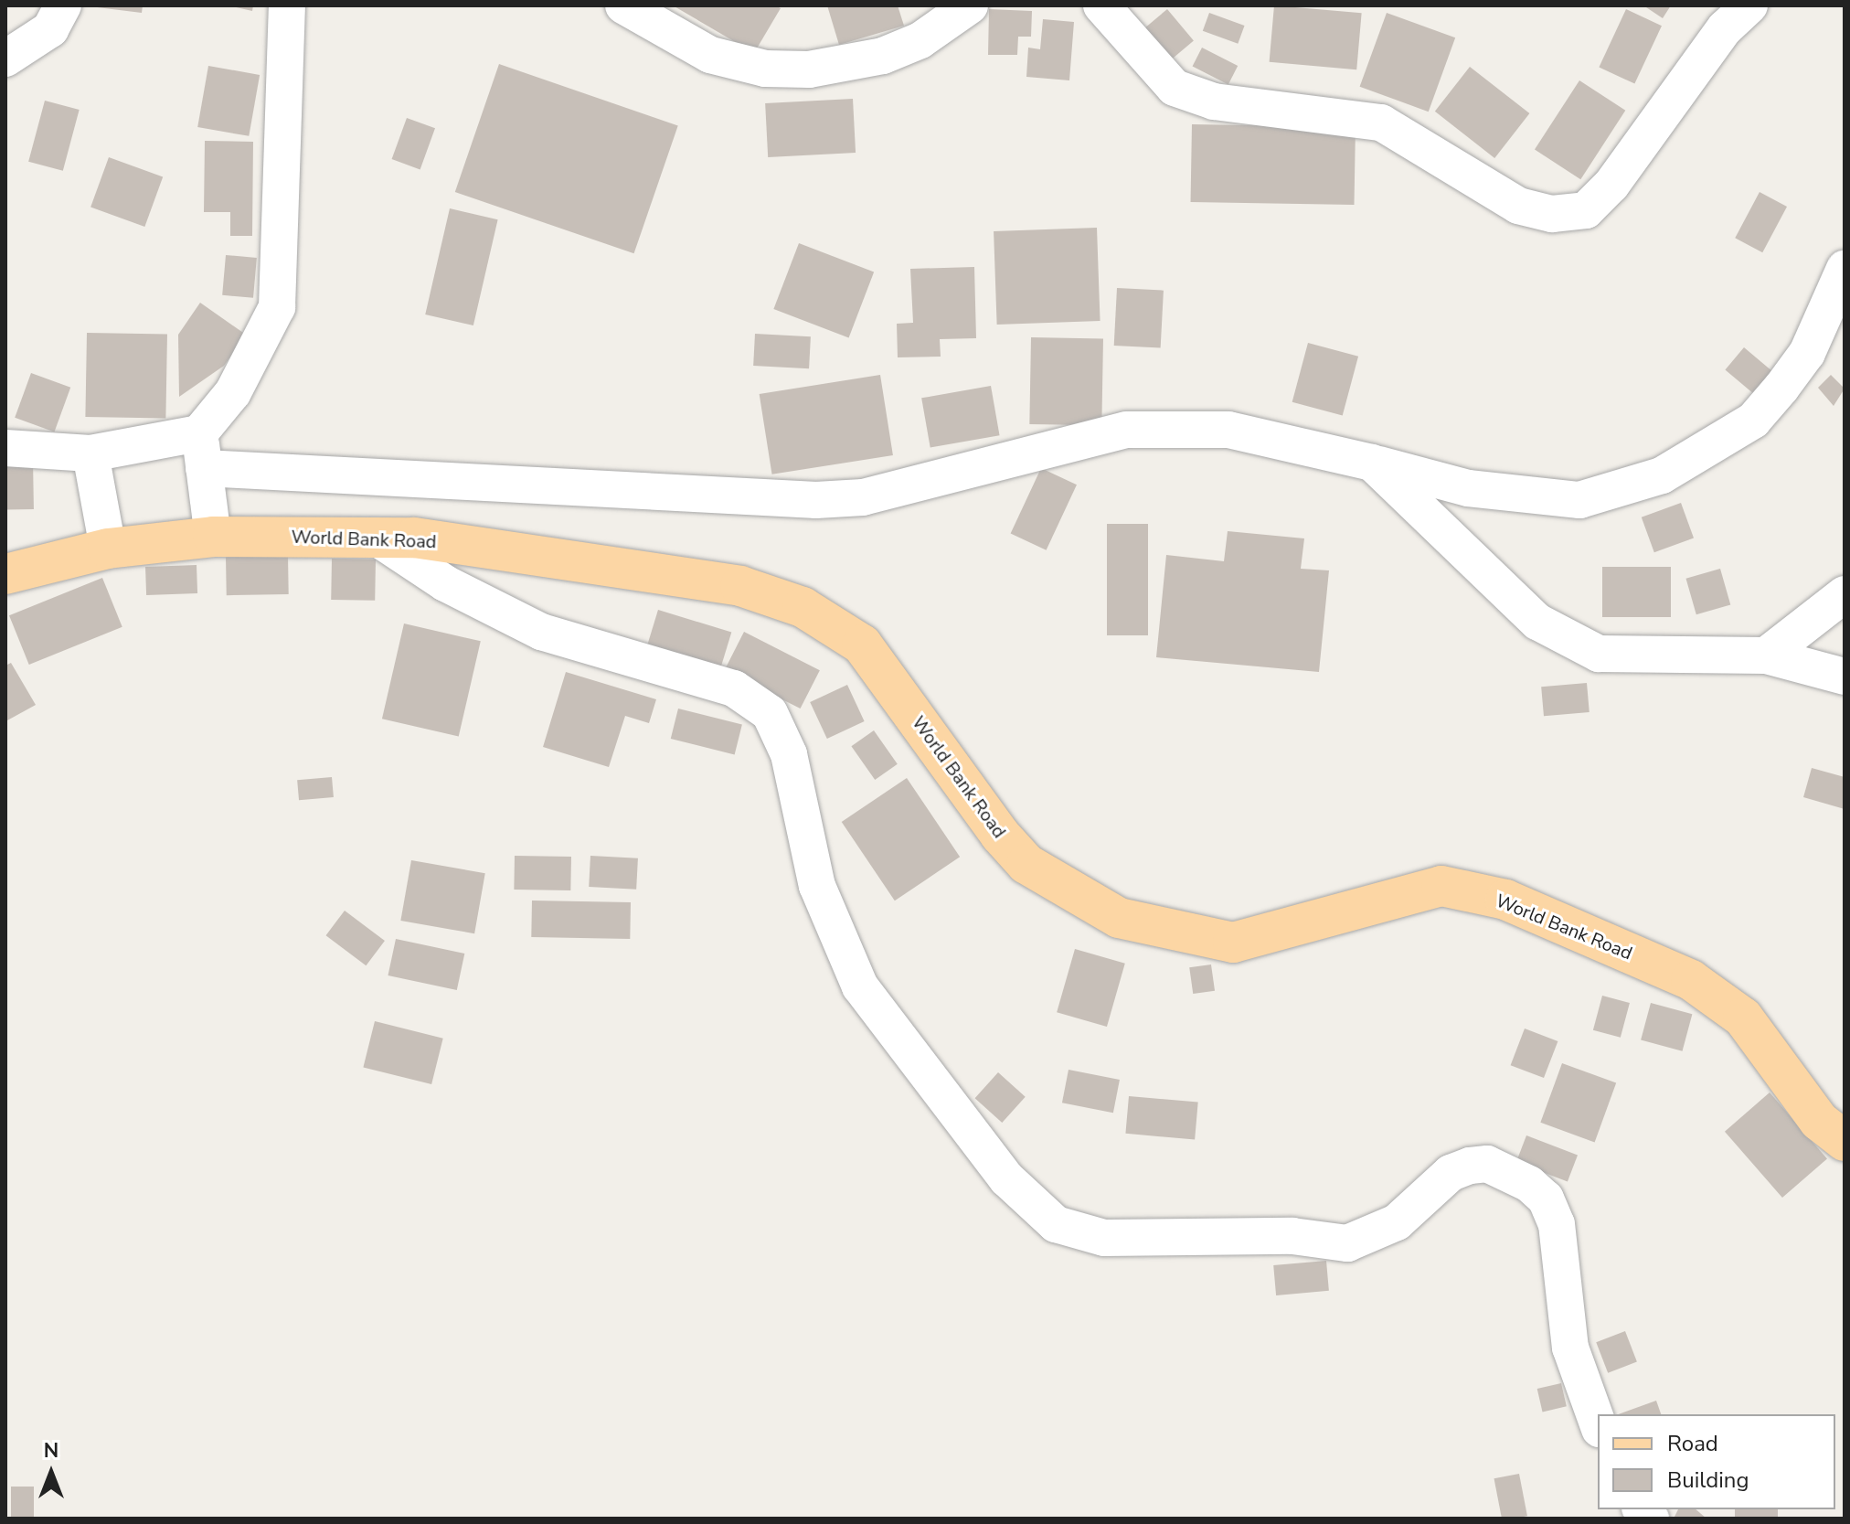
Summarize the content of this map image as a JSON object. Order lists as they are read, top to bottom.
{
  "streets": {
    "main road": ["World Bank Road"]
  },
  "legend": ["Road", "Building"],
  "north": "top"
}
